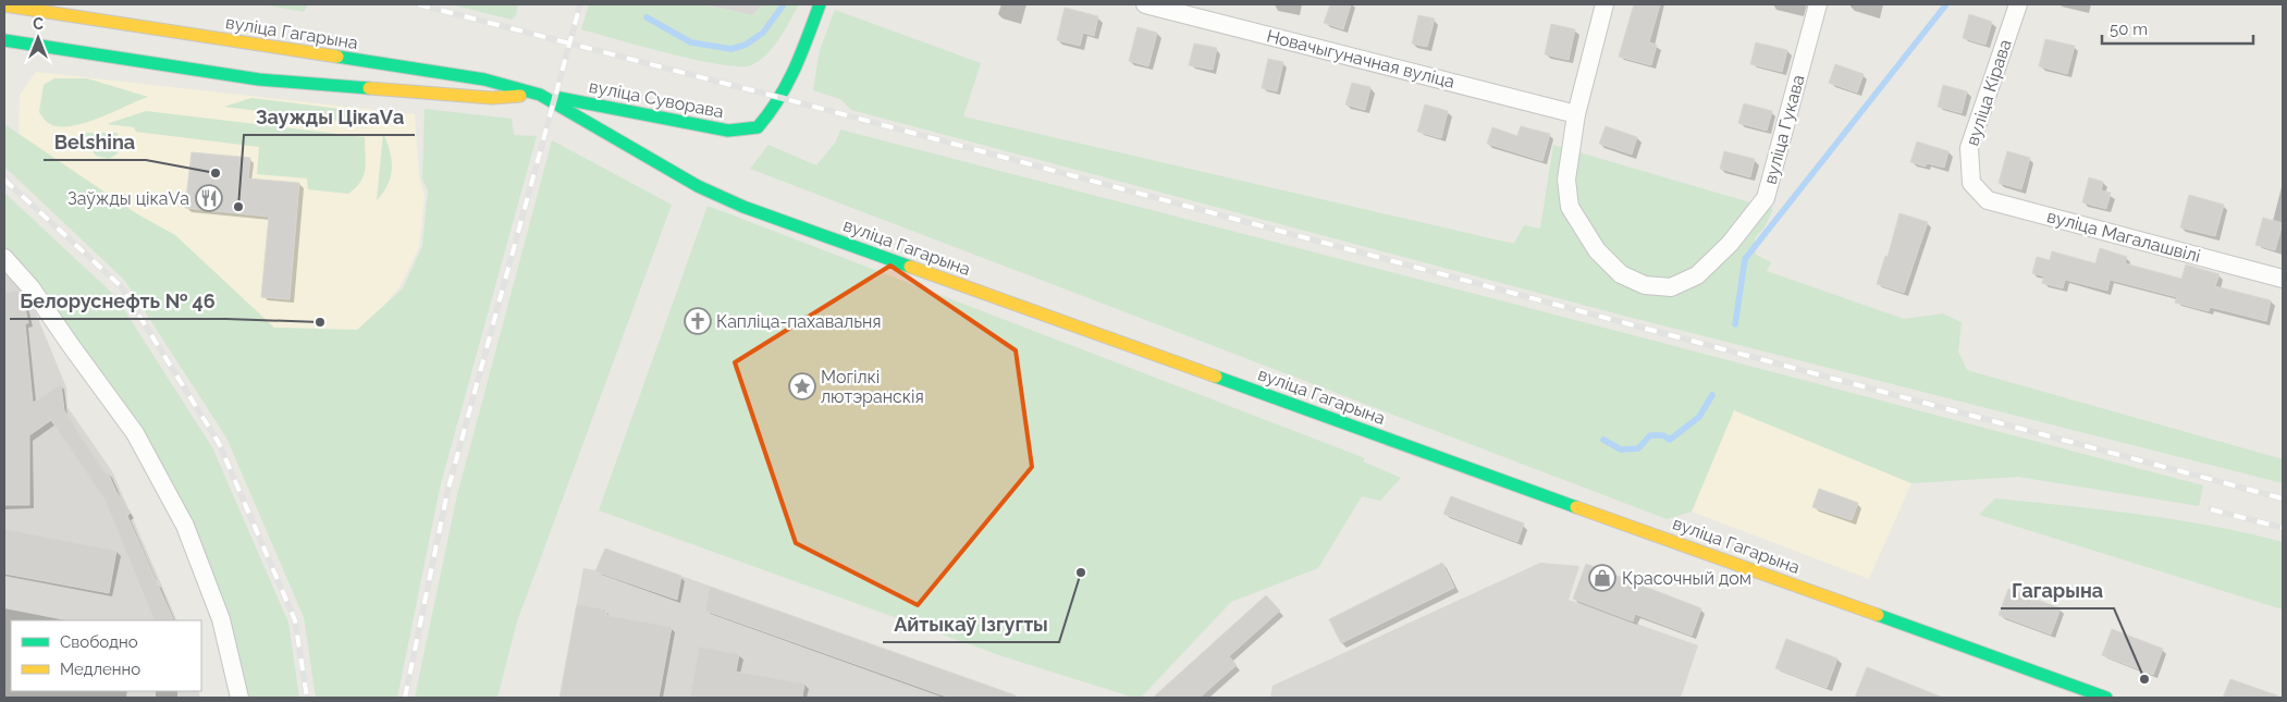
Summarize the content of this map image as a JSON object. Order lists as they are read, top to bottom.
{
  "streets": {
    "main road": ["вуліца Гагарына", "вуліца Суворава"],
    "street": [
      "Новачыгуначная вуліца",
      "вуліца Кірава",
      "вуліца Гукава",
      "вуліца Магалашвілі"
    ]
  },
  "crossings": [
    ["вуліца Гагарына", "вуліца Суворава"],
    ["Новачыгуначная вуліца", "вуліца Гукава"],
    ["вуліца Кірава", "вуліца Магалашвілі"]
  ],
  "places": {
    "other": [
      "Belshina",
      "Заужды ЦікаVа",
      "Белоруснефть № 46",
      "Айтыкаў Ізгугты",
      "Гагарына"
    ],
    "restaurant": ["Заўжды цікаVа"],
    "church": ["Капліца-пахавальня"],
    "place": ["Могілкі лютэранскія"],
    "shop": ["Красочный дом"]
  },
  "legend": ["Свободно", "Медленно"],
  "scale_bar": "50 m",
  "north": "top"
}
